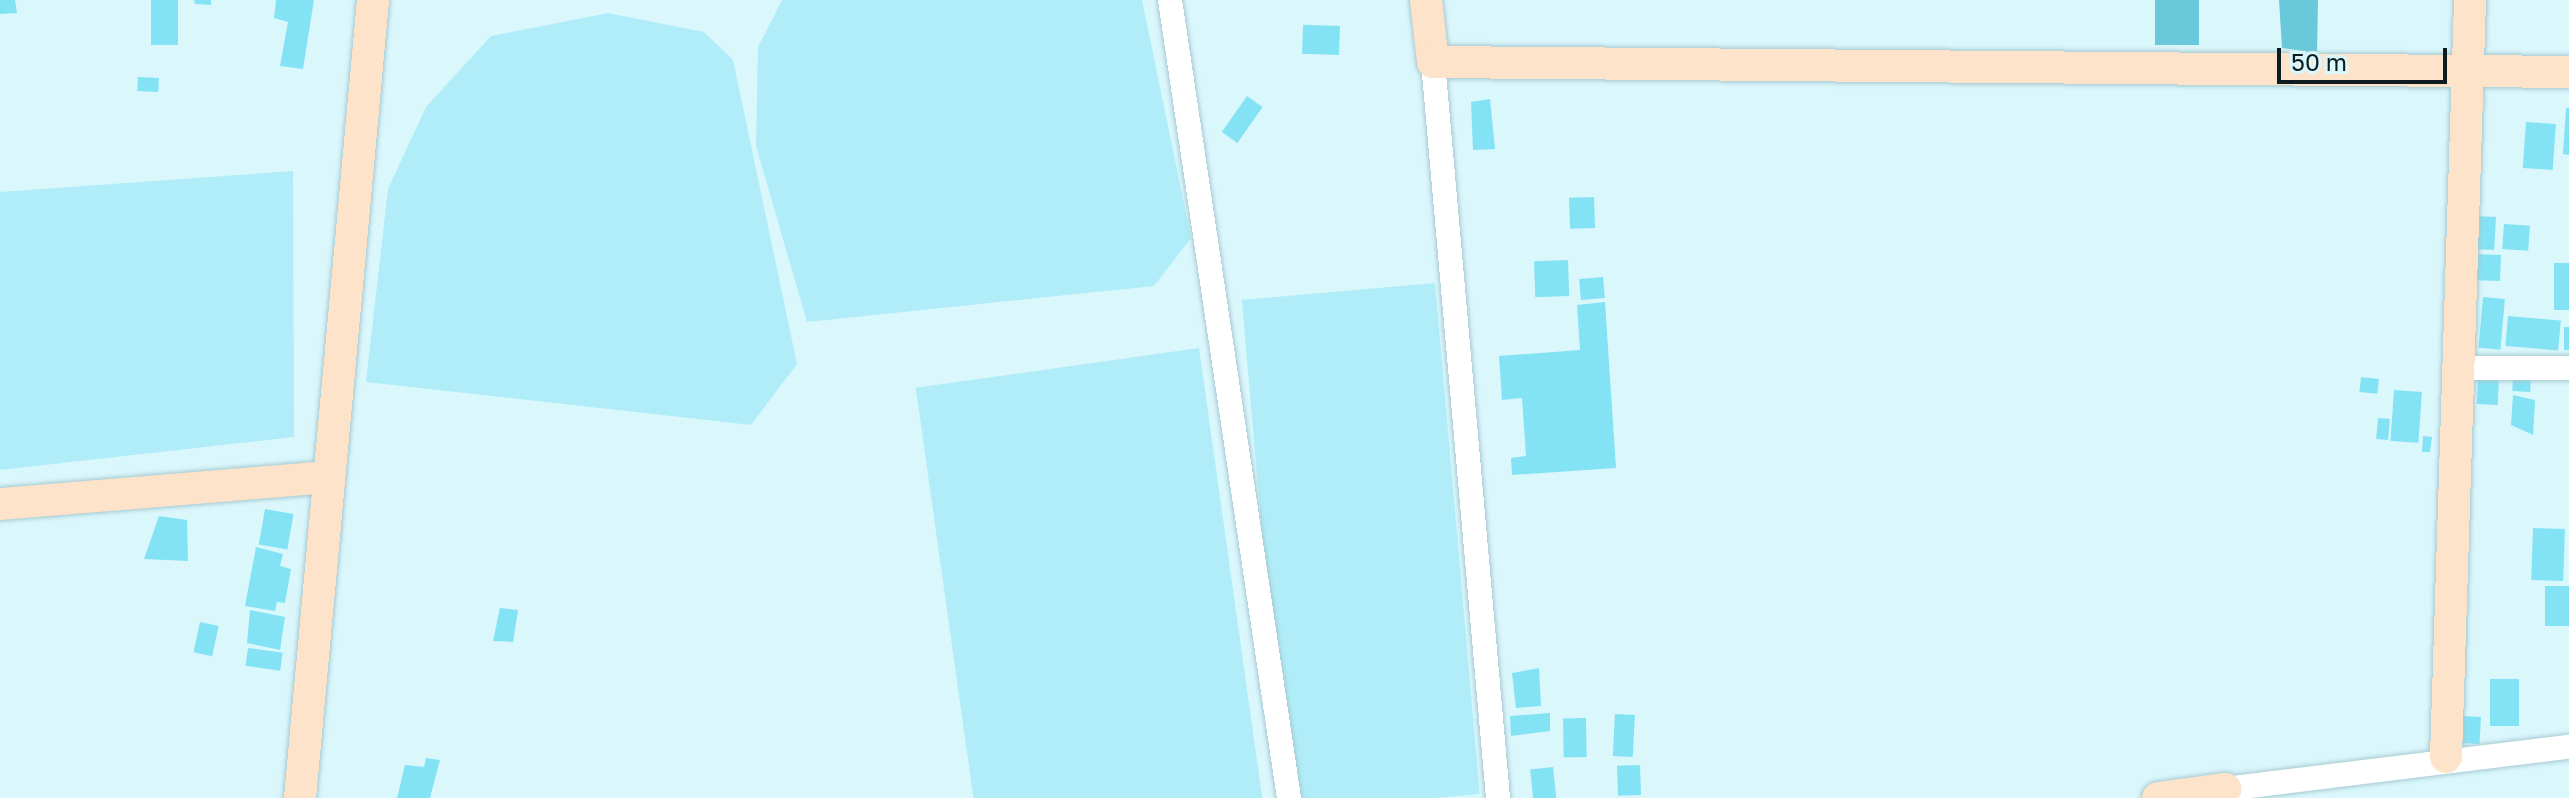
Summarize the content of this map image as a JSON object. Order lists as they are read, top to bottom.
{
  "scale_bar": "50 m"
}
